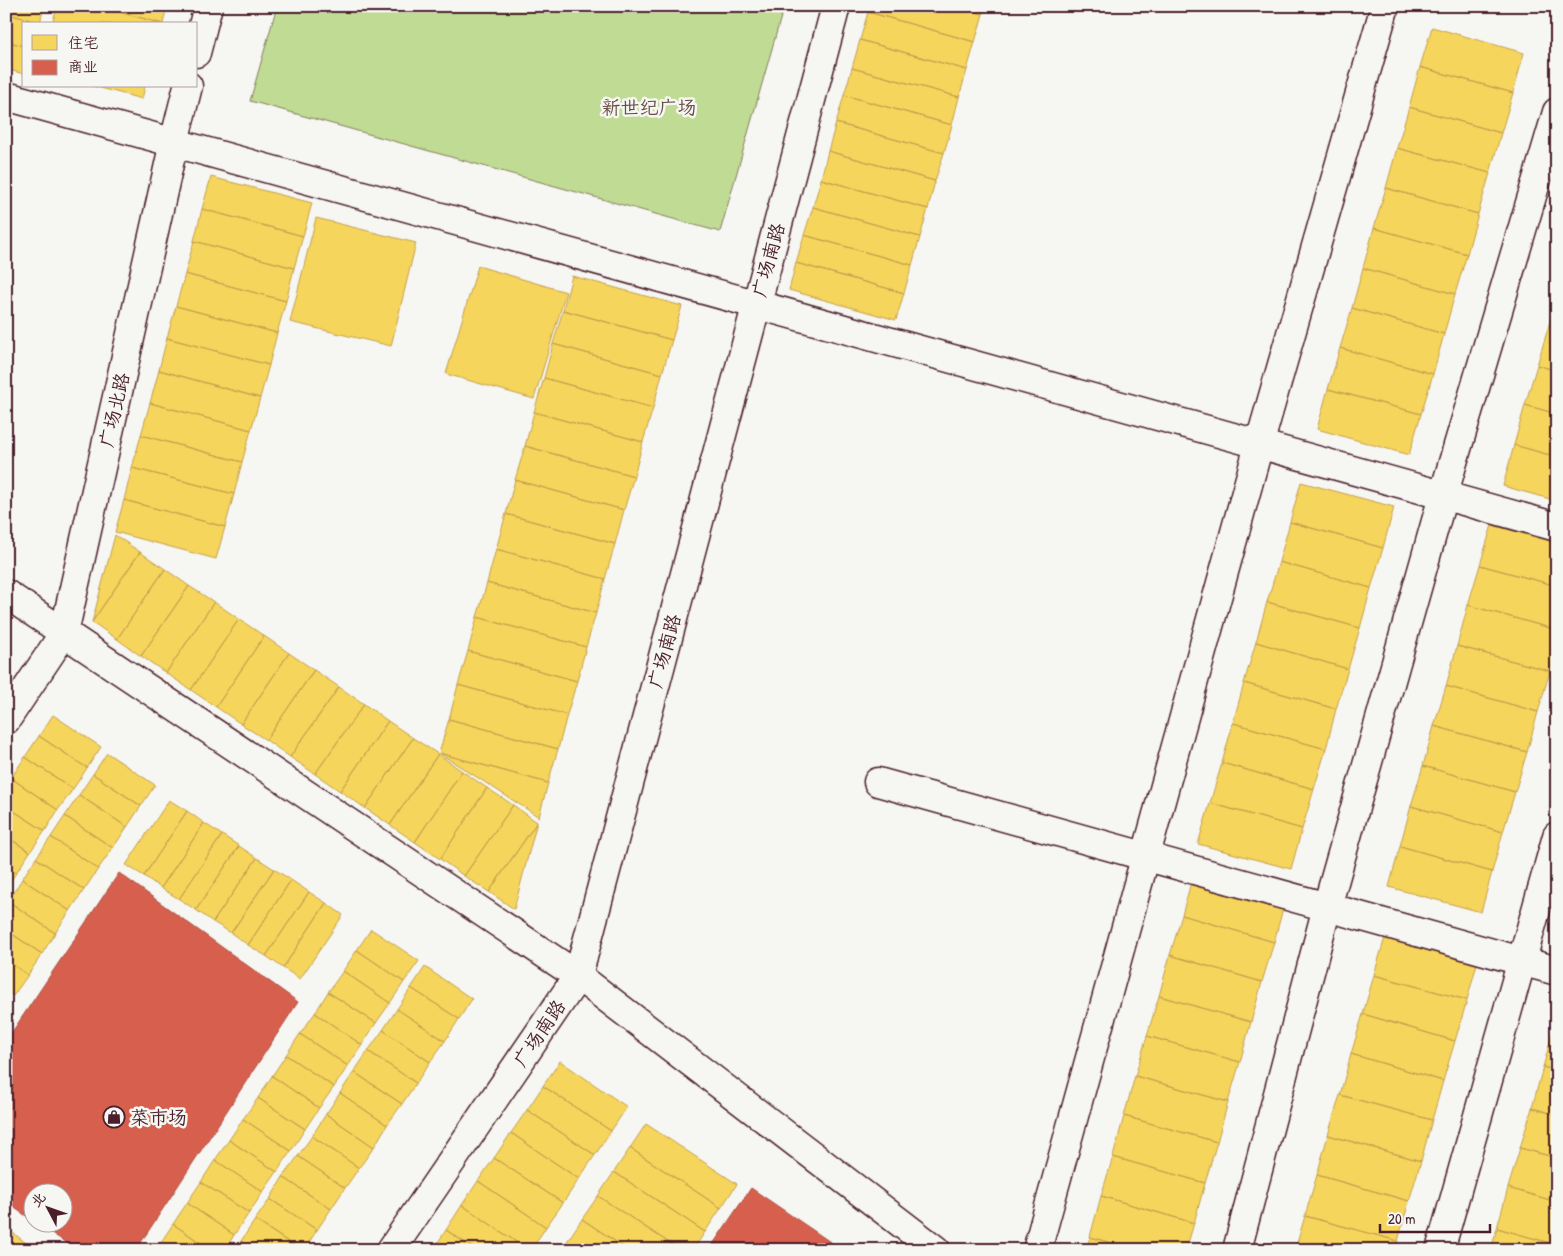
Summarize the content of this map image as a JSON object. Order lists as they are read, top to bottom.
{
  "streets": {
    "street": ["广场南路", "广场北路"]
  },
  "parks": ["新世纪广场"],
  "places": {
    "shop": ["菜市场"]
  },
  "legend": ["住宅", "商业"],
  "scale_bar": "20 m",
  "north": "top left"
}
